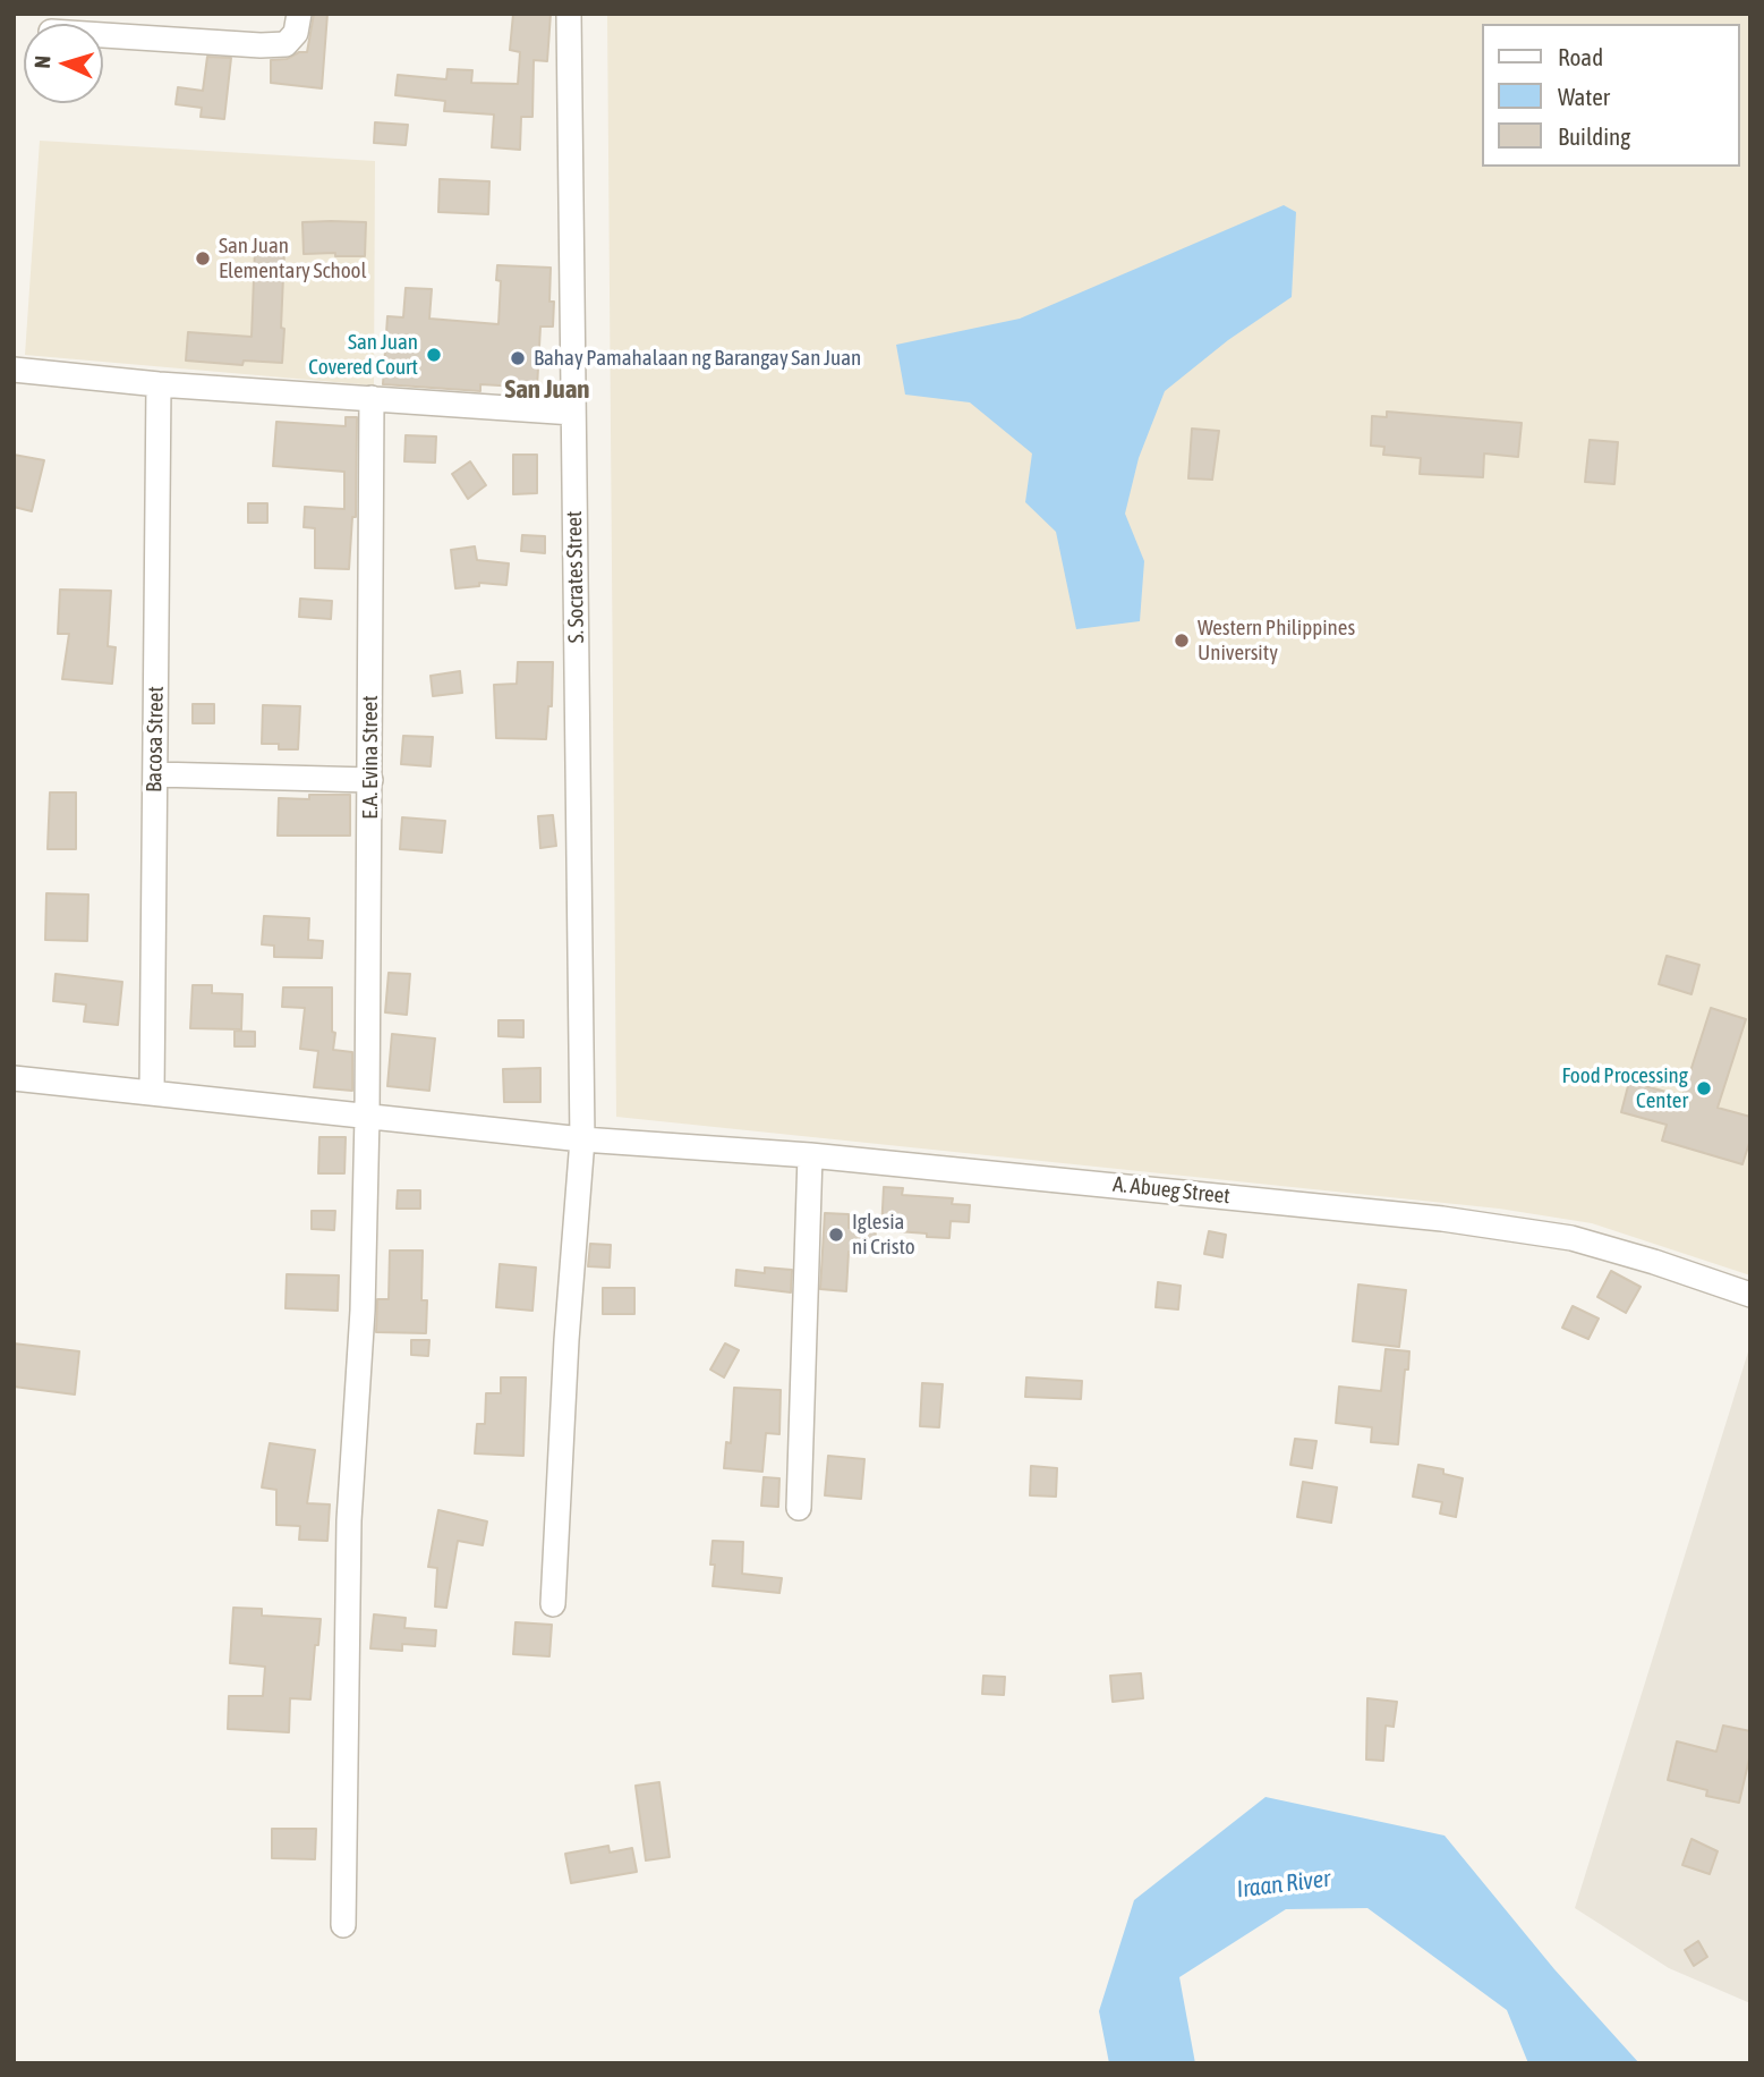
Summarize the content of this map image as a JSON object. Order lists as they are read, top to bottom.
{
  "streets": {
    "street": [
      "S. Socrates Street",
      "Bacosa Street",
      "E.A. Evina Street",
      "A. Abueg Street"
    ]
  },
  "crossings": [
    ["S. Socrates Street", "A. Abueg Street"],
    ["Bacosa Street", "A. Abueg Street"],
    ["E.A. Evina Street", "A. Abueg Street"]
  ],
  "districts": ["San Juan"],
  "water": ["Iraan River"],
  "places": [
    "San Juan Elementary School",
    "San Juan Covered Court",
    "Bahay Pamahalaan ng Barangay San Juan",
    "Western Philippines University",
    "Food Processing Center",
    "Iglesia ni Cristo"
  ],
  "legend": ["Road", "Water", "Building"],
  "north": "left"
}
